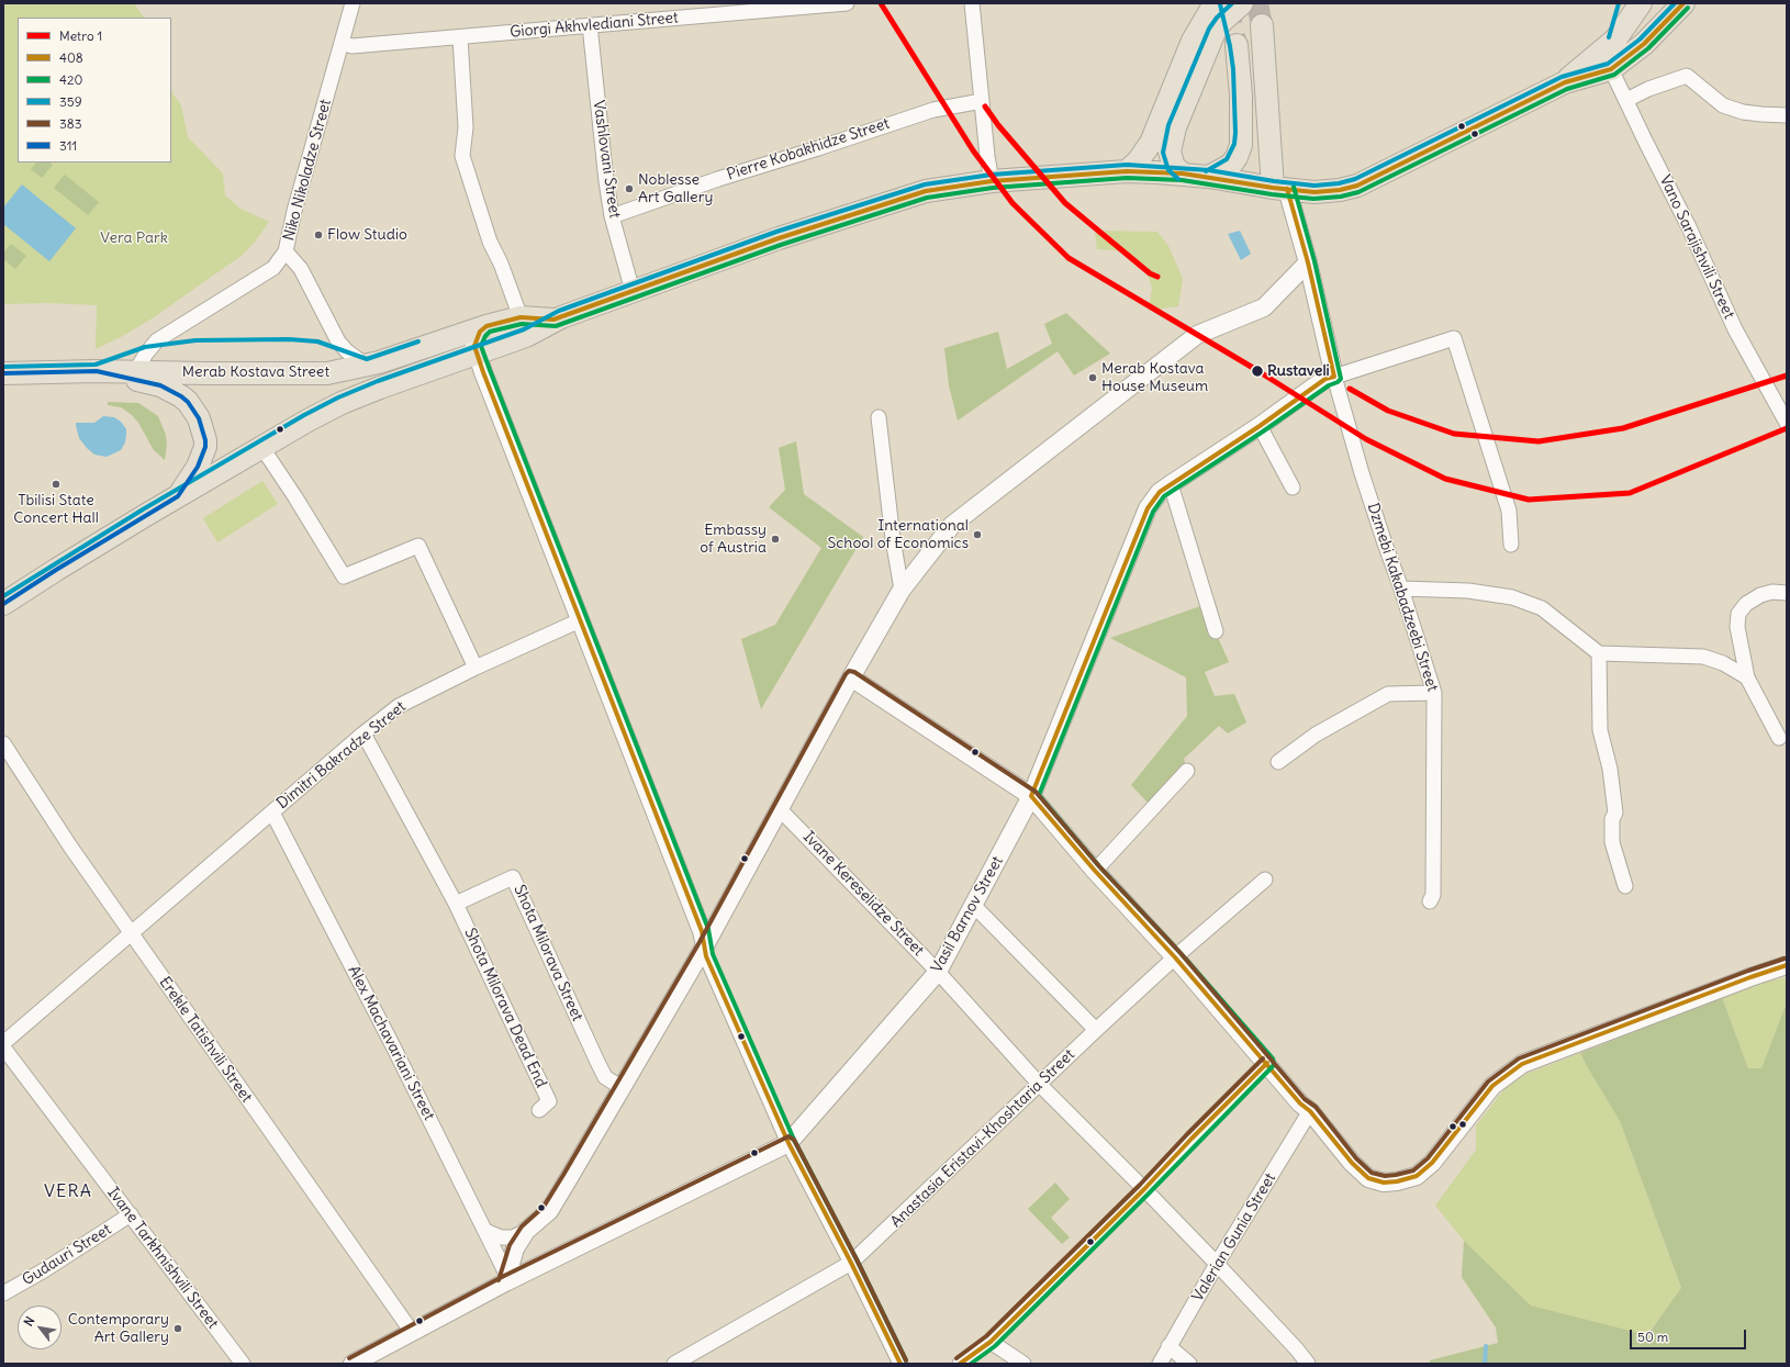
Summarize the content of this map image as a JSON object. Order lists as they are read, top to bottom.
{
  "streets": {
    "main road": ["Merab Kostava Street"],
    "street": [
      "Giorgi Akhvlediani Street",
      "Pierre Kobakhidze Street",
      "Vashlovani Street",
      "Niko Nikoladze Street",
      "Vano Sarajishvili Street",
      "Dzmebi Kakabadzeebi Street",
      "Dimitri Bakradze Street",
      "Ivane Kereselidze Street",
      "Vasil Barnov Street",
      "Shota Milorava Street",
      "Shota Milorava Dead End",
      "Erekle Tatishvili Street",
      "Alex Machavariani Street",
      "Anastasia Eristavi-Khoshtaria Street",
      "Valerian Gunia Street",
      "Gudauri Street",
      "Ivane Tarkhnishvili Street"
    ]
  },
  "crossings": [
    ["Giorgi Akhvlediani Street", "Vashlovani Street"],
    ["Giorgi Akhvlediani Street", "Niko Nikoladze Street"],
    ["Pierre Kobakhidze Street", "Vashlovani Street"],
    ["Vashlovani Street", "Merab Kostava Street"],
    ["Niko Nikoladze Street", "Merab Kostava Street"],
    ["Dzmebi Kakabadzeebi Street", "Vasil Barnov Street"],
    ["Dimitri Bakradze Street", "Erekle Tatishvili Street"],
    ["Dimitri Bakradze Street", "Alex Machavariani Street"],
    ["Ivane Kereselidze Street", "Vasil Barnov Street"],
    ["Ivane Kereselidze Street", "Anastasia Eristavi-Khoshtaria Street"],
    ["Ivane Kereselidze Street", "Valerian Gunia Street"],
    ["Vasil Barnov Street", "Erekle Tatishvili Street"],
    ["Vasil Barnov Street", "Alex Machavariani Street"],
    ["Shota Milorava Street", "Shota Milorava Dead End"],
    ["Gudauri Street", "Ivane Tarkhnishvili Street"]
  ],
  "districts": ["VERA"],
  "parks": ["Vera Park"],
  "places": [
    "Noblesse Art Gallery",
    "Flow Studio",
    "Rustaveli",
    "Merab Kostava House Museum",
    "Tbilisi State Concert Hall",
    "International School of Economics",
    "Embassy of Austria",
    "Contemporary Art Gallery"
  ],
  "lines": [
    "metro line 1",
    "transit line 408",
    "transit line 359",
    "transit line 420",
    "transit line 311",
    "transit line 383"
  ],
  "legend": [
    "Metro 1",
    "408",
    "420",
    "359",
    "383",
    "311"
  ],
  "scale_bar": "50 m",
  "north": "top left"
}
